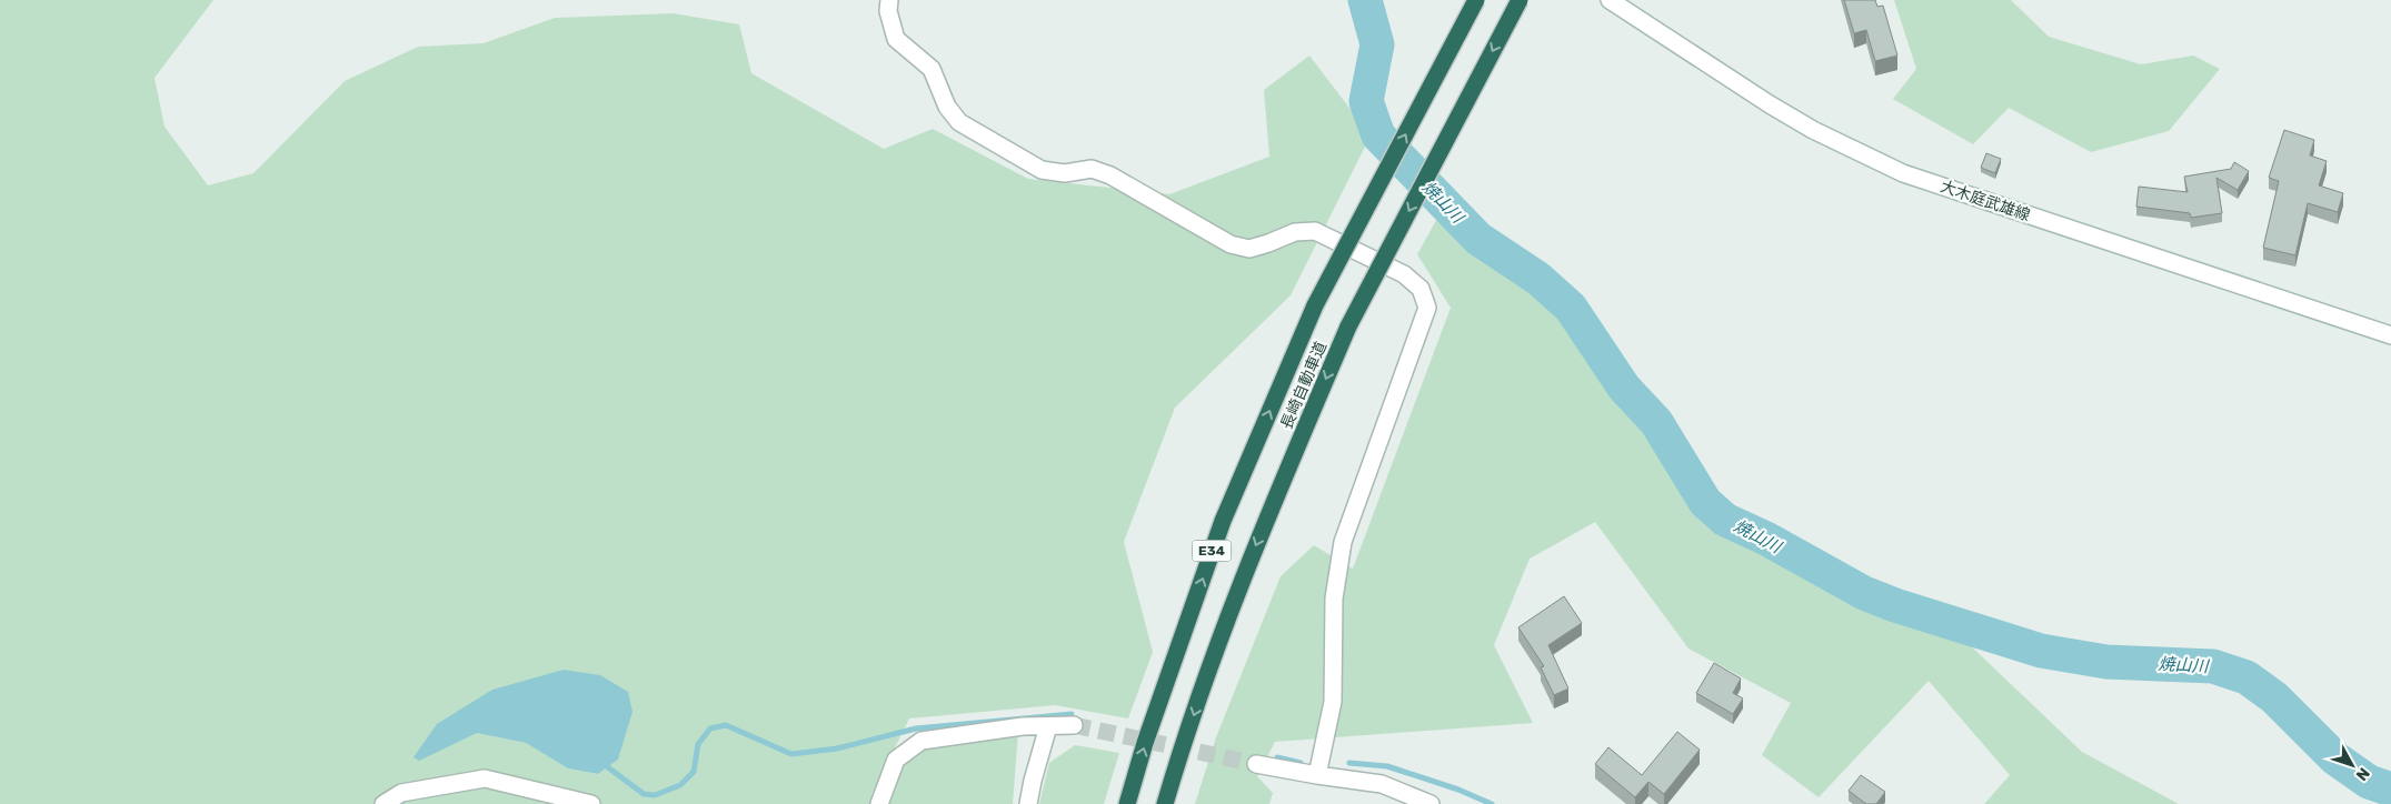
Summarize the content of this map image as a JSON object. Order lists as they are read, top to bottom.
{
  "streets": {
    "highway": ["長崎自動車道", "E34"],
    "street": ["大木庭武雄線"]
  },
  "water": ["焼山川"],
  "north": "bottom right"
}
